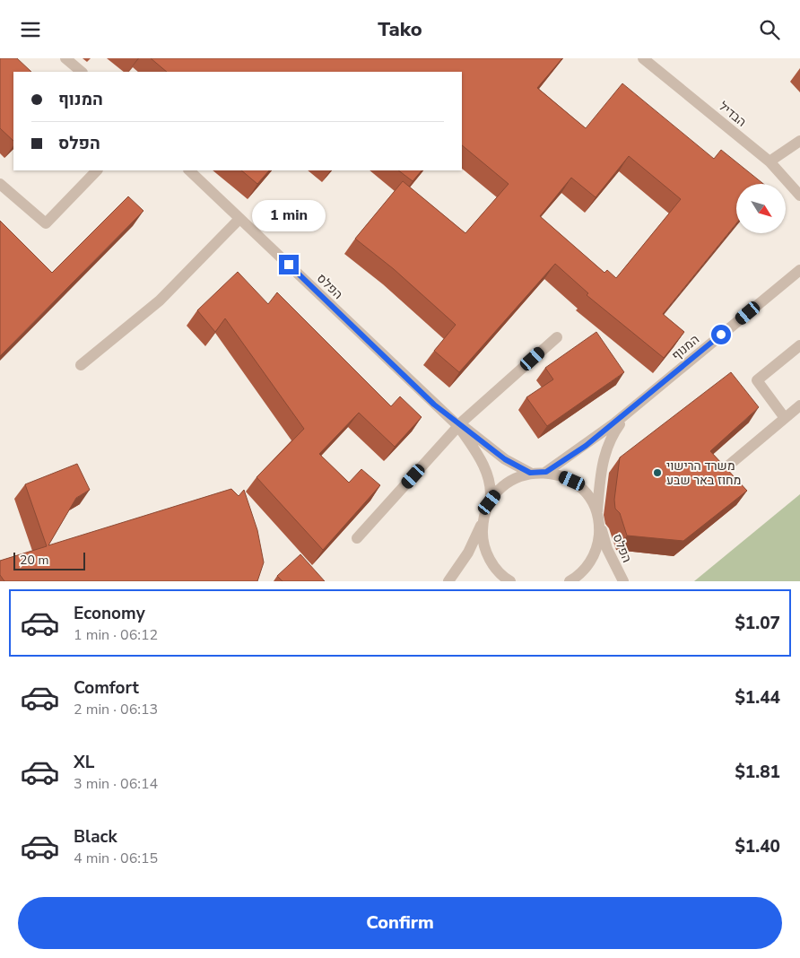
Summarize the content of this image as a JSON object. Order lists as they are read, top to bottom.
{
  "streets": {
    "street": ["הבדיל", "הפלס", "המנוף"]
  },
  "crossings": [
    ["הפלס", "המנוף"]
  ],
  "places": ["משרד הרישוי מחוז באר שבע"],
  "scale_bar": "20 m",
  "north": "bottom right",
  "page": {
    "header": "Tako",
    "banner": ["המנוף", "הפלס"],
    "bubble": "1 min",
    "scale": "20 m",
    "list": [
      {
        "name": "Economy",
        "note": "1 min · 06:12",
        "value": "$1.07"
      },
      {
        "name": "Comfort",
        "note": "2 min · 06:13",
        "value": "$1.44"
      },
      {
        "name": "XL",
        "note": "3 min · 06:14",
        "value": "$1.81"
      },
      {
        "name": "Black",
        "note": "4 min · 06:15",
        "value": "$1.40"
      }
    ],
    "buttons": "Confirm"
  }
}
